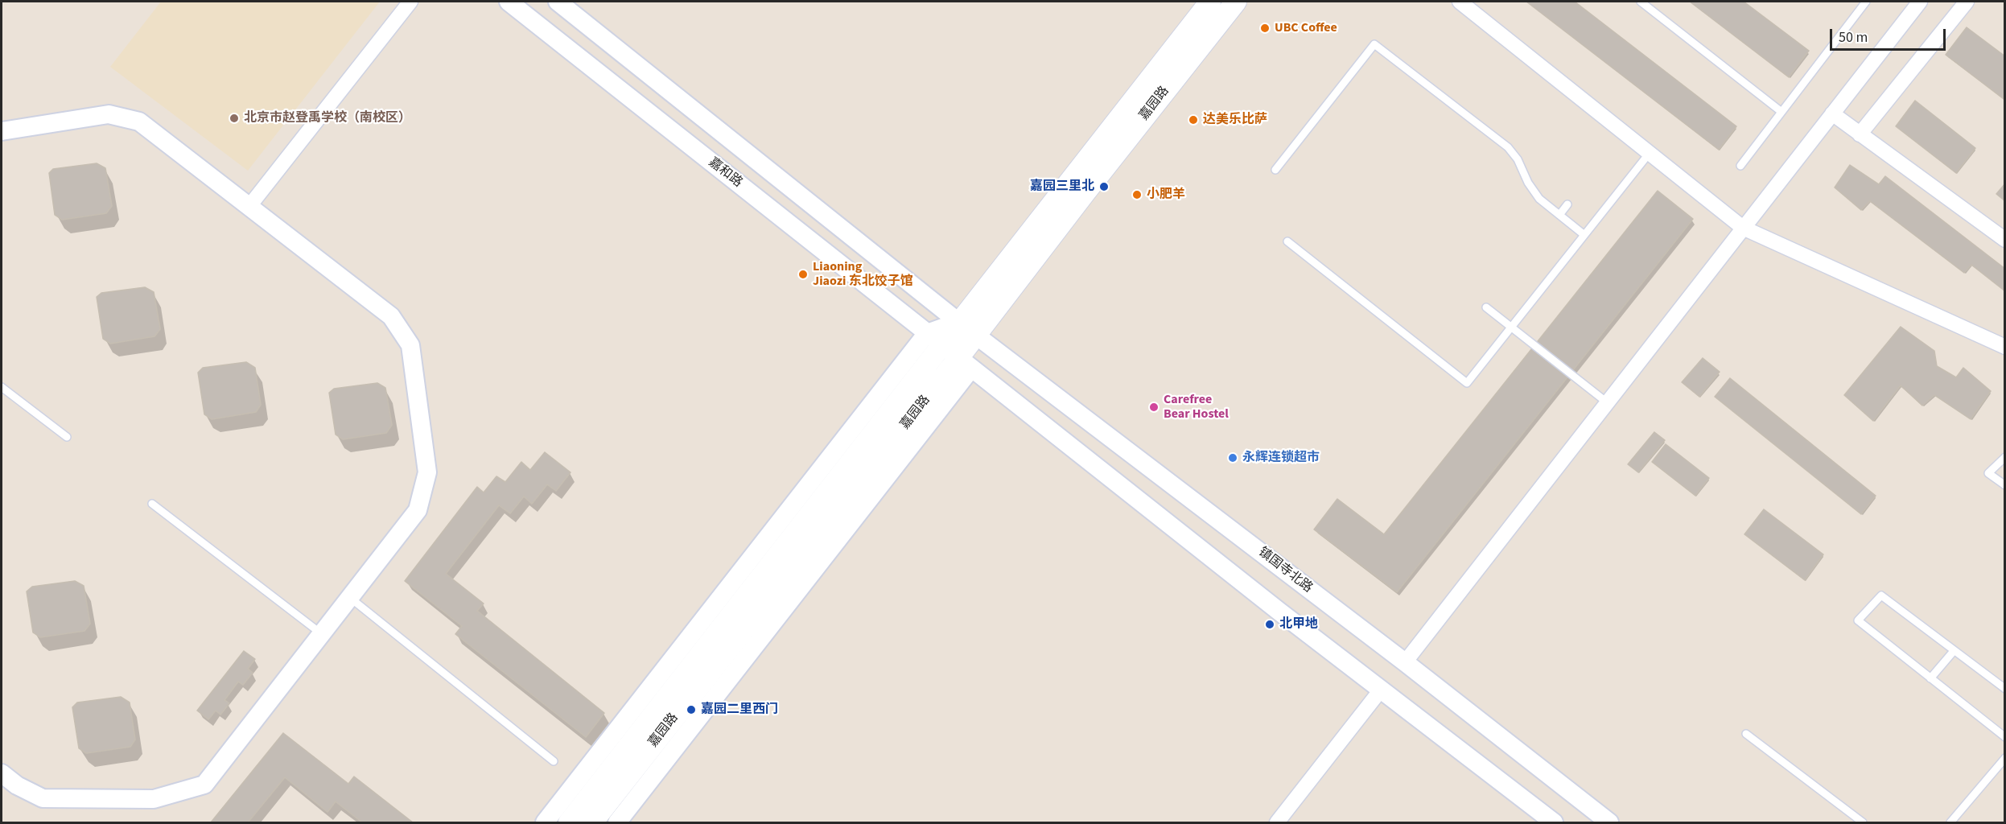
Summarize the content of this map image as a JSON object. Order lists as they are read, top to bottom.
{
  "streets": {
    "main road": ["嘉园路"],
    "street": ["嘉和路", "镇国寺北路"]
  },
  "crossings": [
    ["嘉园路", "嘉和路"],
    ["嘉园路", "镇国寺北路"]
  ],
  "places": [
    "UBC Coffee",
    "北京市赵登禹学校（南校区）",
    "达美乐比萨",
    "嘉园三里北",
    "小肥羊",
    "Liaoning Jiaozi 东北饺子馆",
    "Carefree Bear Hostel",
    "永辉连锁超市",
    "北甲地",
    "嘉园二里西门"
  ],
  "scale_bar": "50 m"
}
